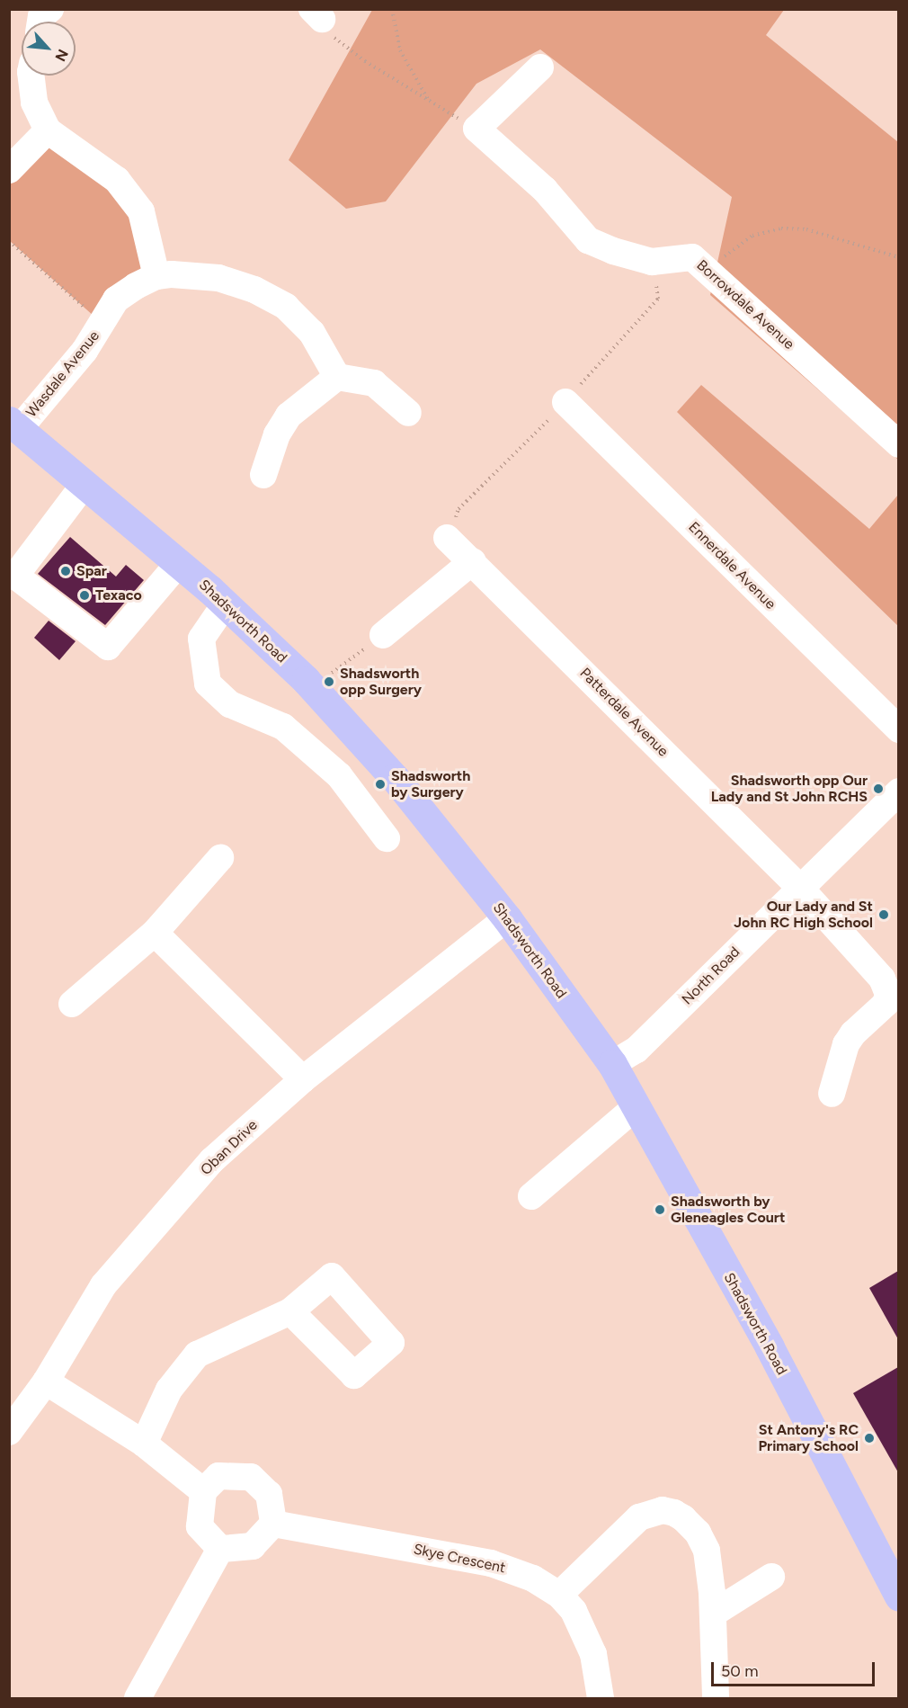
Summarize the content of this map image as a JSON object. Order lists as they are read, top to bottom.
{
  "streets": {
    "main road": ["Shadsworth Road"],
    "street": [
      "Borrowdale Avenue",
      "Wasdale Avenue",
      "Ennerdale Avenue",
      "Patterdale Avenue",
      "North Road",
      "Oban Drive",
      "Skye Crescent"
    ]
  },
  "crossings": [
    ["Wasdale Avenue", "Shadsworth Road"],
    ["Shadsworth Road", "North Road"],
    ["Shadsworth Road", "Oban Drive"],
    ["Patterdale Avenue", "North Road"]
  ],
  "places": [
    "Spar",
    "Texaco",
    "Shadsworth opp Surgery",
    "Shadsworth by Surgery",
    "Shadsworth opp Our Lady and St John RCHS",
    "Our Lady and St John RC High School",
    "Shadsworth by Gleneagles Court",
    "St Antony's RC Primary School"
  ],
  "scale_bar": "50 m",
  "north": "bottom right"
}
